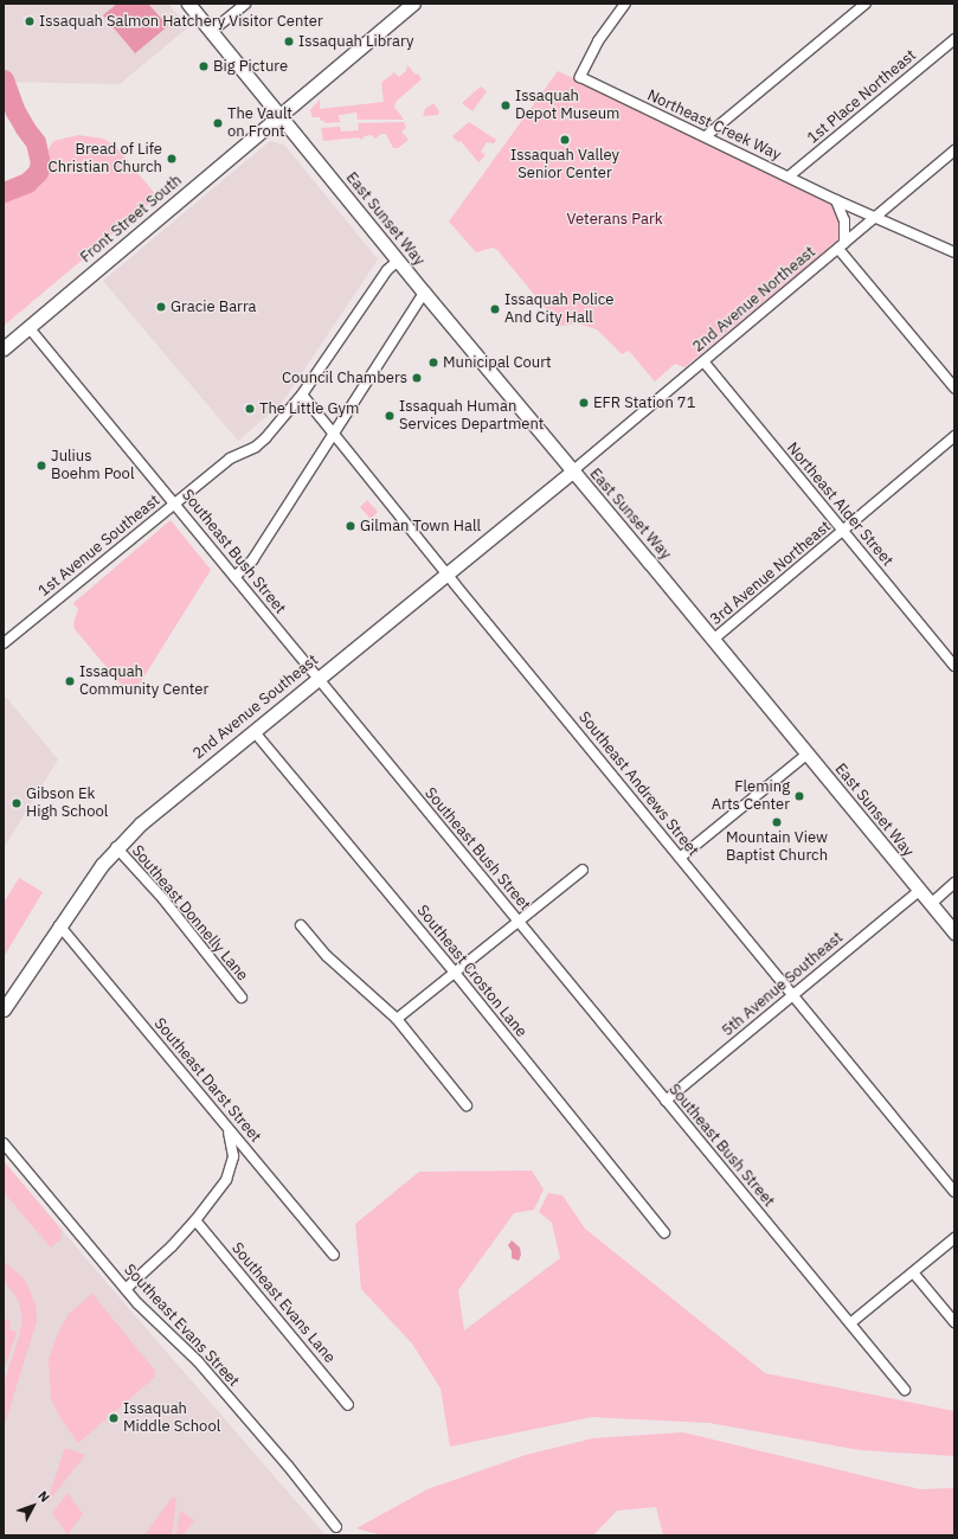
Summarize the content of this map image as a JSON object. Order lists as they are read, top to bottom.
{
  "streets": {
    "main road": ["Front Street South", "East Sunset Way", "2nd Avenue Southeast"],
    "street": [
      "1st Place Northeast",
      "Northeast Creek Way",
      "2nd Avenue Northeast",
      "Northeast Alder Street",
      "1st Avenue Southeast",
      "Southeast Bush Street",
      "3rd Avenue Northeast",
      "Southeast Andrews Street",
      "Southeast Donnelly Lane",
      "Southeast Croston Lane",
      "5th Avenue Southeast",
      "Southeast Darst Street",
      "Southeast Evans Lane",
      "Southeast Evans Street"
    ]
  },
  "crossings": [
    ["1st Place Northeast", "Northeast Creek Way"],
    ["Northeast Creek Way", "2nd Avenue Northeast"],
    ["Front Street South", "East Sunset Way"],
    ["Front Street South", "Southeast Bush Street"],
    ["East Sunset Way", "2nd Avenue Northeast"],
    ["East Sunset Way", "1st Avenue Southeast"],
    ["East Sunset Way", "3rd Avenue Northeast"],
    ["East Sunset Way", "2nd Avenue Southeast"],
    ["East Sunset Way", "5th Avenue Southeast"],
    ["2nd Avenue Northeast", "Northeast Alder Street"],
    ["2nd Avenue Northeast", "2nd Avenue Southeast"],
    ["Northeast Alder Street", "3rd Avenue Northeast"],
    ["1st Avenue Southeast", "Southeast Bush Street"],
    ["1st Avenue Southeast", "Southeast Andrews Street"],
    ["Southeast Bush Street", "2nd Avenue Southeast"],
    ["Southeast Bush Street", "5th Avenue Southeast"],
    ["2nd Avenue Southeast", "Southeast Andrews Street"],
    ["2nd Avenue Southeast", "Southeast Donnelly Lane"],
    ["2nd Avenue Southeast", "Southeast Croston Lane"],
    ["2nd Avenue Southeast", "Southeast Darst Street"],
    ["Southeast Andrews Street", "5th Avenue Southeast"]
  ],
  "parks": ["Veterans Park"],
  "places": [
    "Issaquah Salmon Hatchery Visitor Center",
    "Issaquah Library",
    "Big Picture",
    "Issaquah Depot Museum",
    "The Vault on Front",
    "Issaquah Valley Senior Center",
    "Bread of Life Christian Church",
    "Gracie Barra",
    "Issaquah Police And City Hall",
    "Municipal Court",
    "Council Chambers",
    "EFR Station 71",
    "The Little Gym",
    "Issaquah Human Services Department",
    "Julius Boehm Pool",
    "Gilman Town Hall",
    "Issaquah Community Center",
    "Fleming Arts Center",
    "Gibson Ek High School",
    "Mountain View Baptist Church",
    "Issaquah Middle School"
  ],
  "north": "top right"
}
